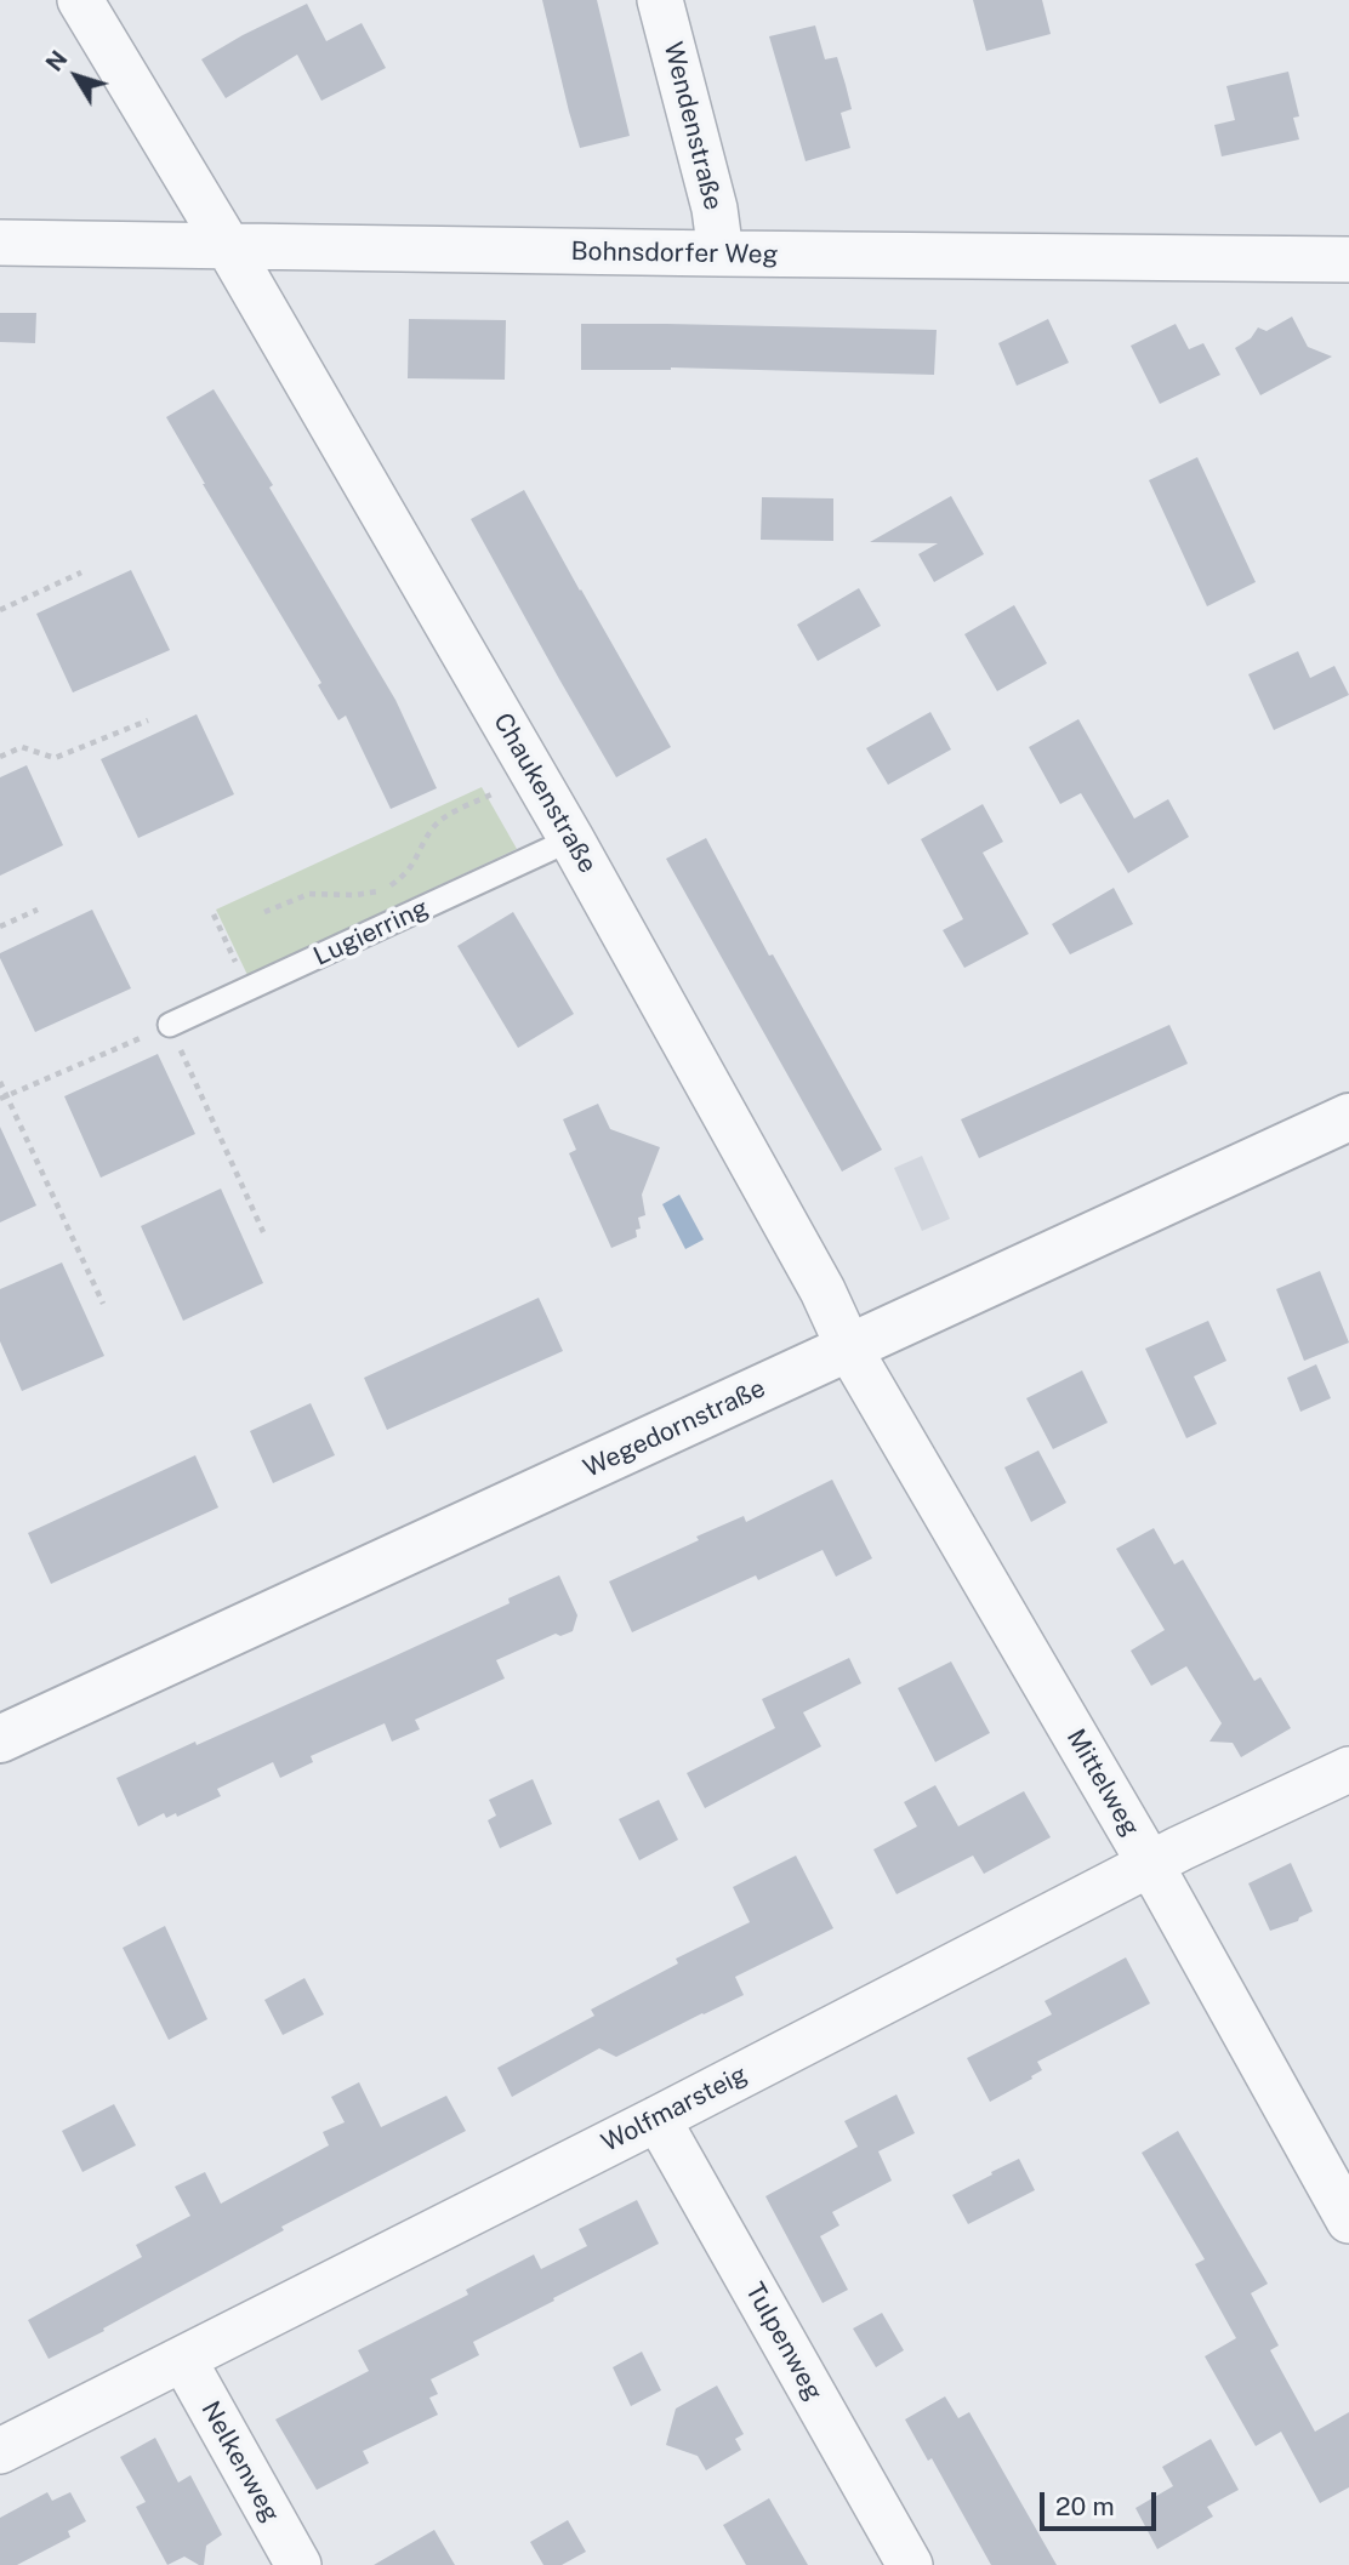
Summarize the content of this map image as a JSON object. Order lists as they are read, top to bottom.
{
  "streets": {
    "street": [
      "Wendenstraße",
      "Bohnsdorfer Weg",
      "Chaukenstraße",
      "Wegedornstraße",
      "Mittelweg",
      "Wolfmarsteig",
      "Tulpenweg",
      "Nelkenweg"
    ],
    "lane": ["Lugierring"]
  },
  "crossings": [
    ["Wendenstraße", "Bohnsdorfer Weg"],
    ["Bohnsdorfer Weg", "Chaukenstraße"],
    ["Chaukenstraße", "Lugierring"],
    ["Chaukenstraße", "Wegedornstraße"],
    ["Chaukenstraße", "Mittelweg"],
    ["Wegedornstraße", "Mittelweg"],
    ["Mittelweg", "Wolfmarsteig"],
    ["Wolfmarsteig", "Tulpenweg"],
    ["Wolfmarsteig", "Nelkenweg"]
  ],
  "scale_bar": "20 m",
  "north": "top left"
}
